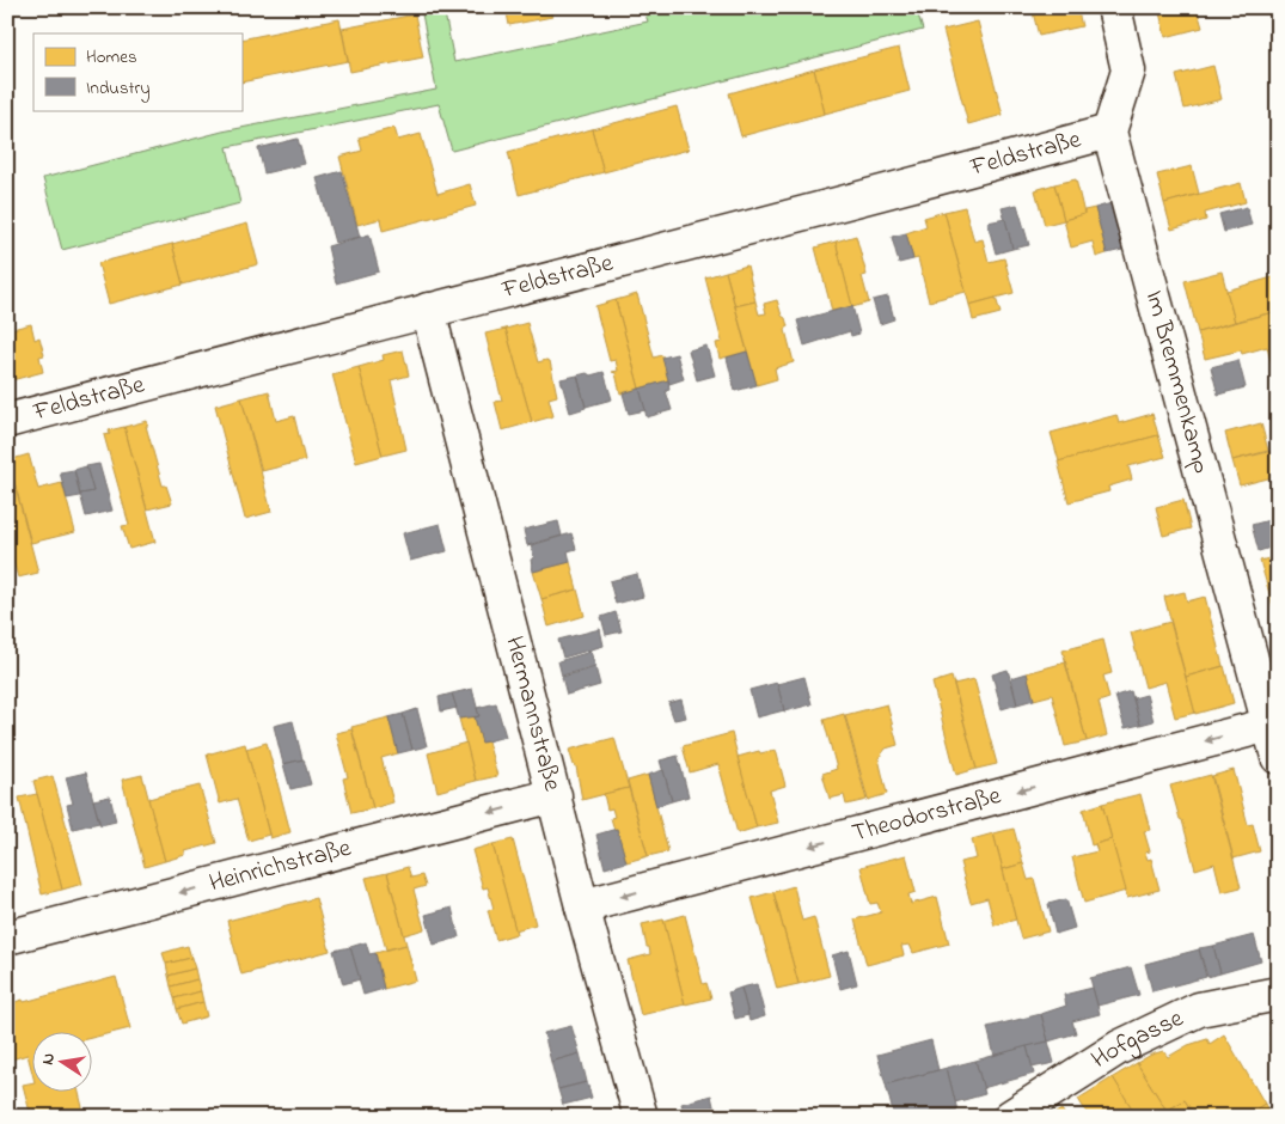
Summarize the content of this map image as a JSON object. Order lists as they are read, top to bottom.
{
  "streets": {
    "street": [
      "Feldstraße",
      "Im Bremmenkamp",
      "Hermannstraße",
      "Theodorstraße",
      "Heinrichstraße",
      "Hofgasse"
    ]
  },
  "crossings": [
    ["Feldstraße", "Im Bremmenkamp"],
    ["Feldstraße", "Hermannstraße"],
    ["Im Bremmenkamp", "Theodorstraße"],
    ["Hermannstraße", "Theodorstraße"],
    ["Hermannstraße", "Heinrichstraße"]
  ],
  "one_way": ["Theodorstraße", "Heinrichstraße"],
  "legend": ["Homes", "Industry"],
  "north": "left"
}
